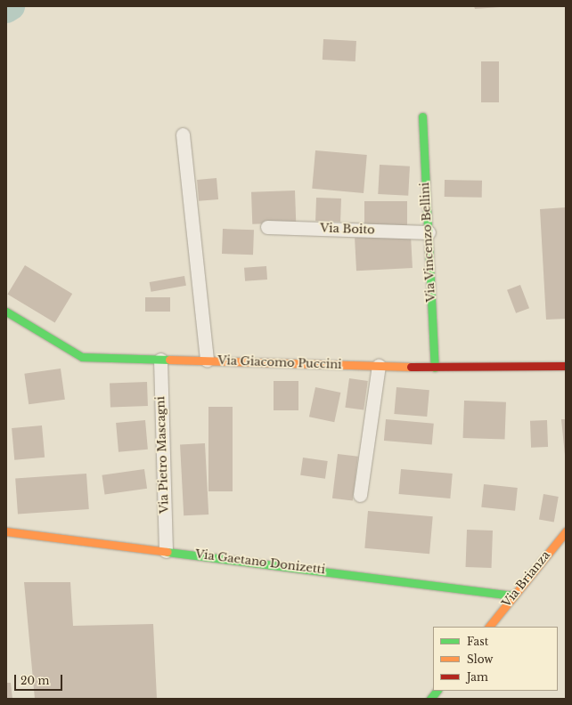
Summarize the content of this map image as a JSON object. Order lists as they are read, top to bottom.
{
  "streets": {
    "street": [
      "Via Boito",
      "Via Vincenzo Bellini",
      "Via Giacomo Puccini",
      "Via Pietro Mascagni",
      "Via Gaetano Donizetti",
      "Via Brianza"
    ]
  },
  "crossings": [
    ["Via Boito", "Via Vincenzo Bellini"],
    ["Via Vincenzo Bellini", "Via Giacomo Puccini"],
    ["Via Giacomo Puccini", "Via Pietro Mascagni"],
    ["Via Pietro Mascagni", "Via Gaetano Donizetti"],
    ["Via Gaetano Donizetti", "Via Brianza"]
  ],
  "legend": ["Fast", "Slow", "Jam"],
  "scale_bar": "20 m"
}
